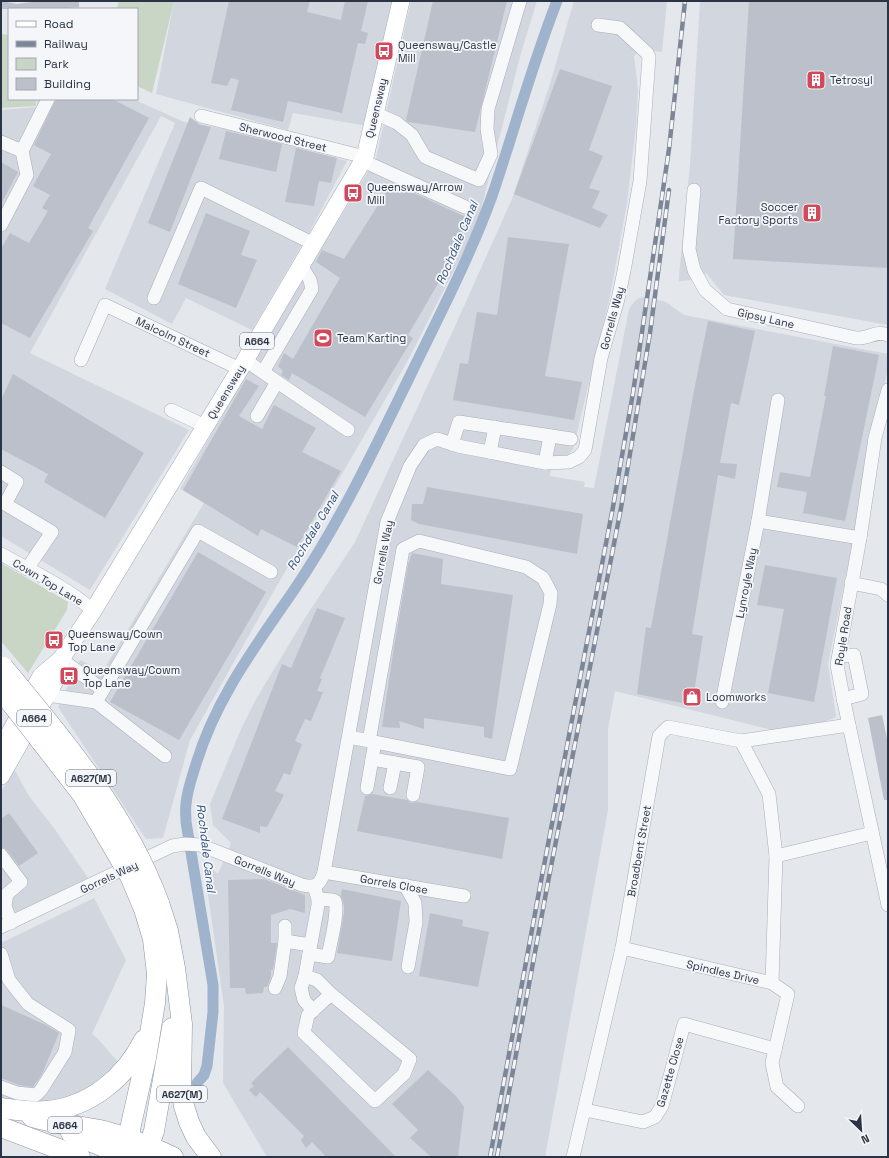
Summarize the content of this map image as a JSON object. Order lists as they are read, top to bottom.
{
  "streets": {
    "highway": ["A664", "A627(M)"],
    "main road": ["Queensway"],
    "street": [
      "Sherwood Street",
      "Gorrells Way",
      "Gipsy Lane",
      "Malcolm Street",
      "Cown Top Lane",
      "Lynroyle Way",
      "Royle Road",
      "Broadbent Street",
      "Gorrels Way",
      "Gorrels Close",
      "Spindles Drive",
      "Gazette Close"
    ]
  },
  "crossings": [
    ["Queensway", "Sherwood Street"],
    ["Queensway", "Malcolm Street"],
    ["Queensway", "Cown Top Lane"],
    ["Gorrells Way", "Gorrels Way"],
    ["Gorrells Way", "Gorrels Close"],
    ["A664", "A627(M)"],
    ["Royle Road", "Broadbent Street"],
    ["Broadbent Street", "Spindles Drive"],
    ["Broadbent Street", "Gazette Close"]
  ],
  "water": ["Rochdale Canal"],
  "places": {
    "bus stop": [
      "Queensway/Castle Mill",
      "Queensway/Arrow Mill",
      "Queensway/Cown Top Lane",
      "Queensway/Cowm Top Lane"
    ],
    "building": ["Tetrosyl", "Soccer Factory Sports"],
    "sports": ["Team Karting"],
    "shop": ["Loomworks"]
  },
  "legend": [
    "Road",
    "Railway",
    "Park",
    "Building"
  ],
  "north": "bottom right"
}
